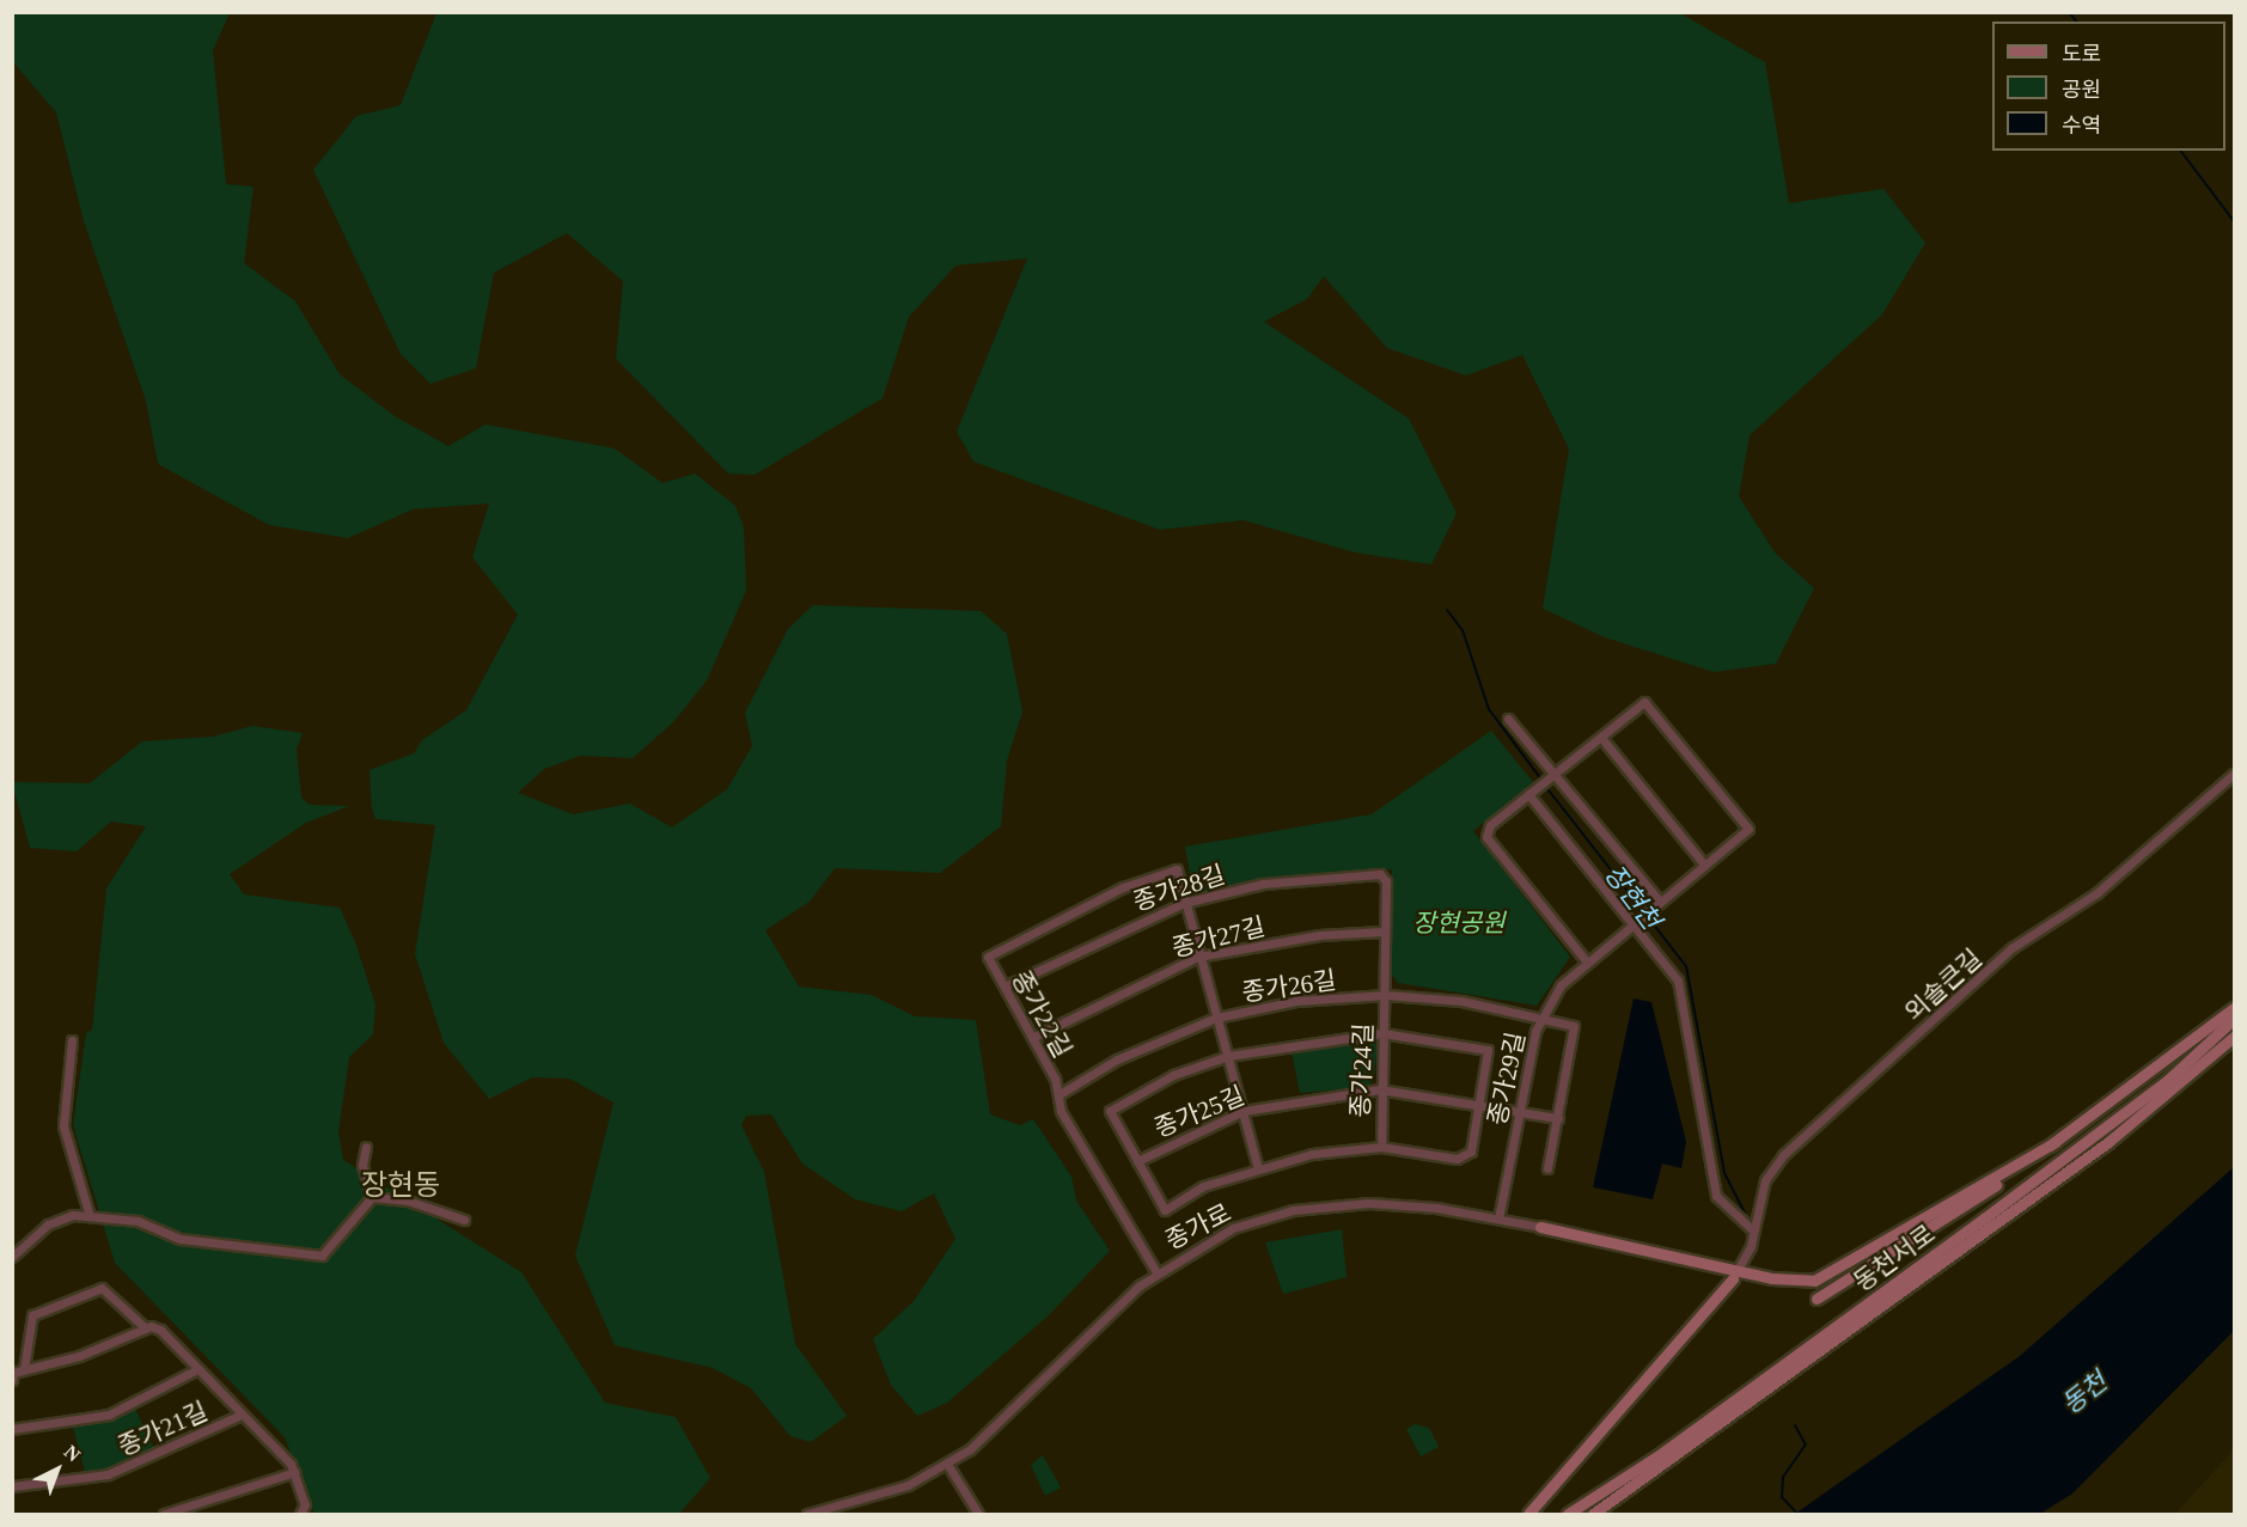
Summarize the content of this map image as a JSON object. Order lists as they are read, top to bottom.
{
  "streets": {
    "main road": ["동천서로"],
    "street": [
      "종가28길",
      "종가27길",
      "외솔큰길",
      "종가26길",
      "종가22길",
      "종가24길",
      "종가29길",
      "종가25길",
      "종가로",
      "종가21길"
    ]
  },
  "crossings": [
    ["종가28길", "종가22길"],
    ["종가28길", "종가24길"],
    ["종가27길", "종가22길"],
    ["종가27길", "종가24길"],
    ["종가26길", "종가22길"],
    ["종가26길", "종가24길"],
    ["종가26길", "종가29길"],
    ["종가26길", "종가25길"],
    ["종가22길", "종가로"],
    ["종가24길", "종가25길"],
    ["종가29길", "종가25길"],
    ["종가29길", "종가로"]
  ],
  "districts": ["장현동"],
  "water": ["장현천", "동천"],
  "parks": ["장현공원"],
  "legend": ["도로", "공원", "수역"],
  "north": "top right"
}
